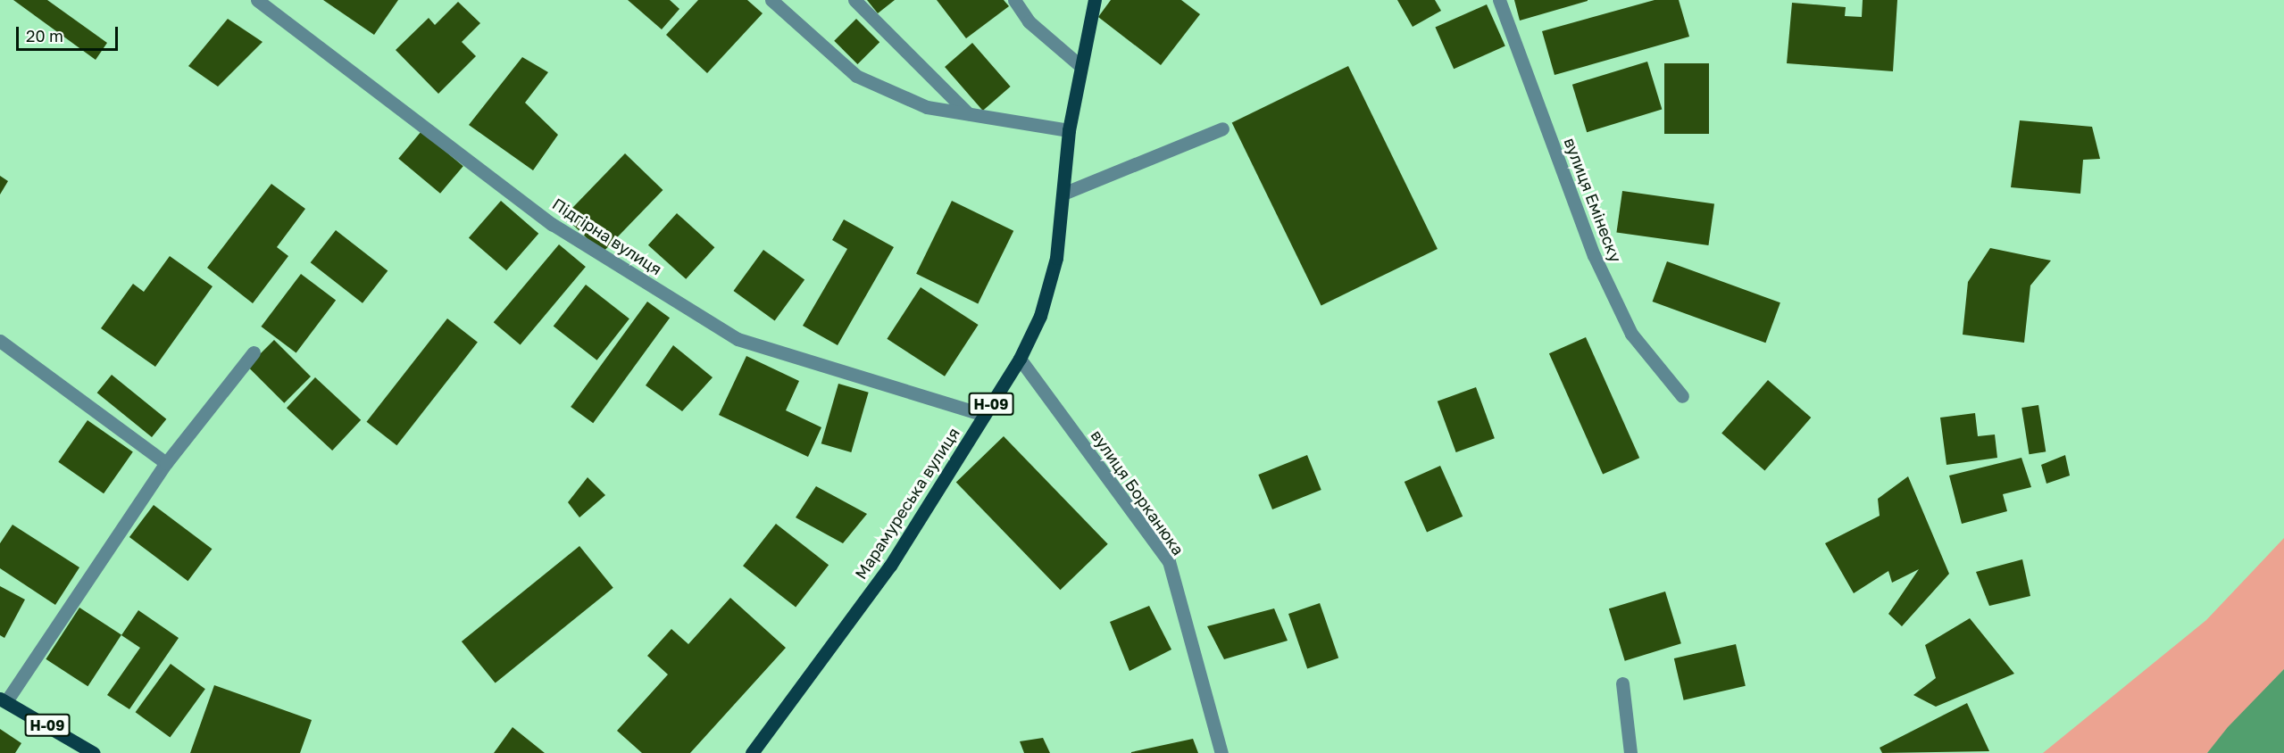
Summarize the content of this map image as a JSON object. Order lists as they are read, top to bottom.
{
  "streets": {
    "main road": ["Н-09", "Марамуреська вулиця"],
    "street": ["вулиця Емінеску", "Підгірна вулиця", "вулиця Борканюка"]
  },
  "crossings": [
    ["Підгірна вулиця", "Марамуреська вулиця"],
    ["вулиця Борканюка", "Марамуреська вулиця"]
  ],
  "scale_bar": "20 m"
}
